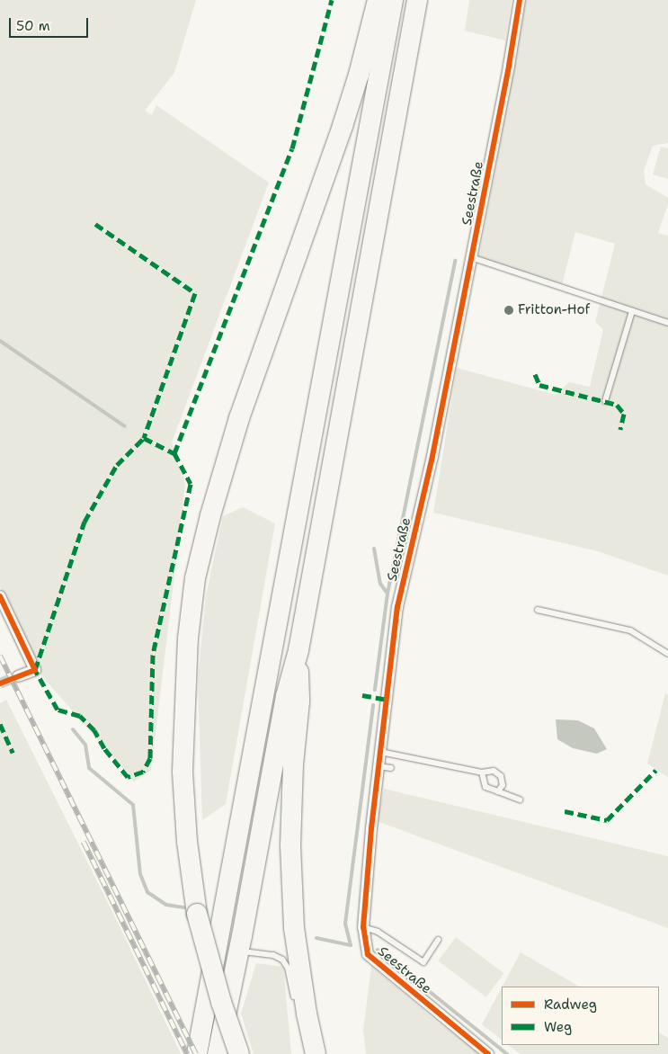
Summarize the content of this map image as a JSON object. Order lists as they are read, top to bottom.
{
  "streets": {
    "street": ["Seestraße"]
  },
  "places": ["Fritton-Hof"],
  "legend": ["Radweg", "Weg"],
  "scale_bar": "50 m"
}
